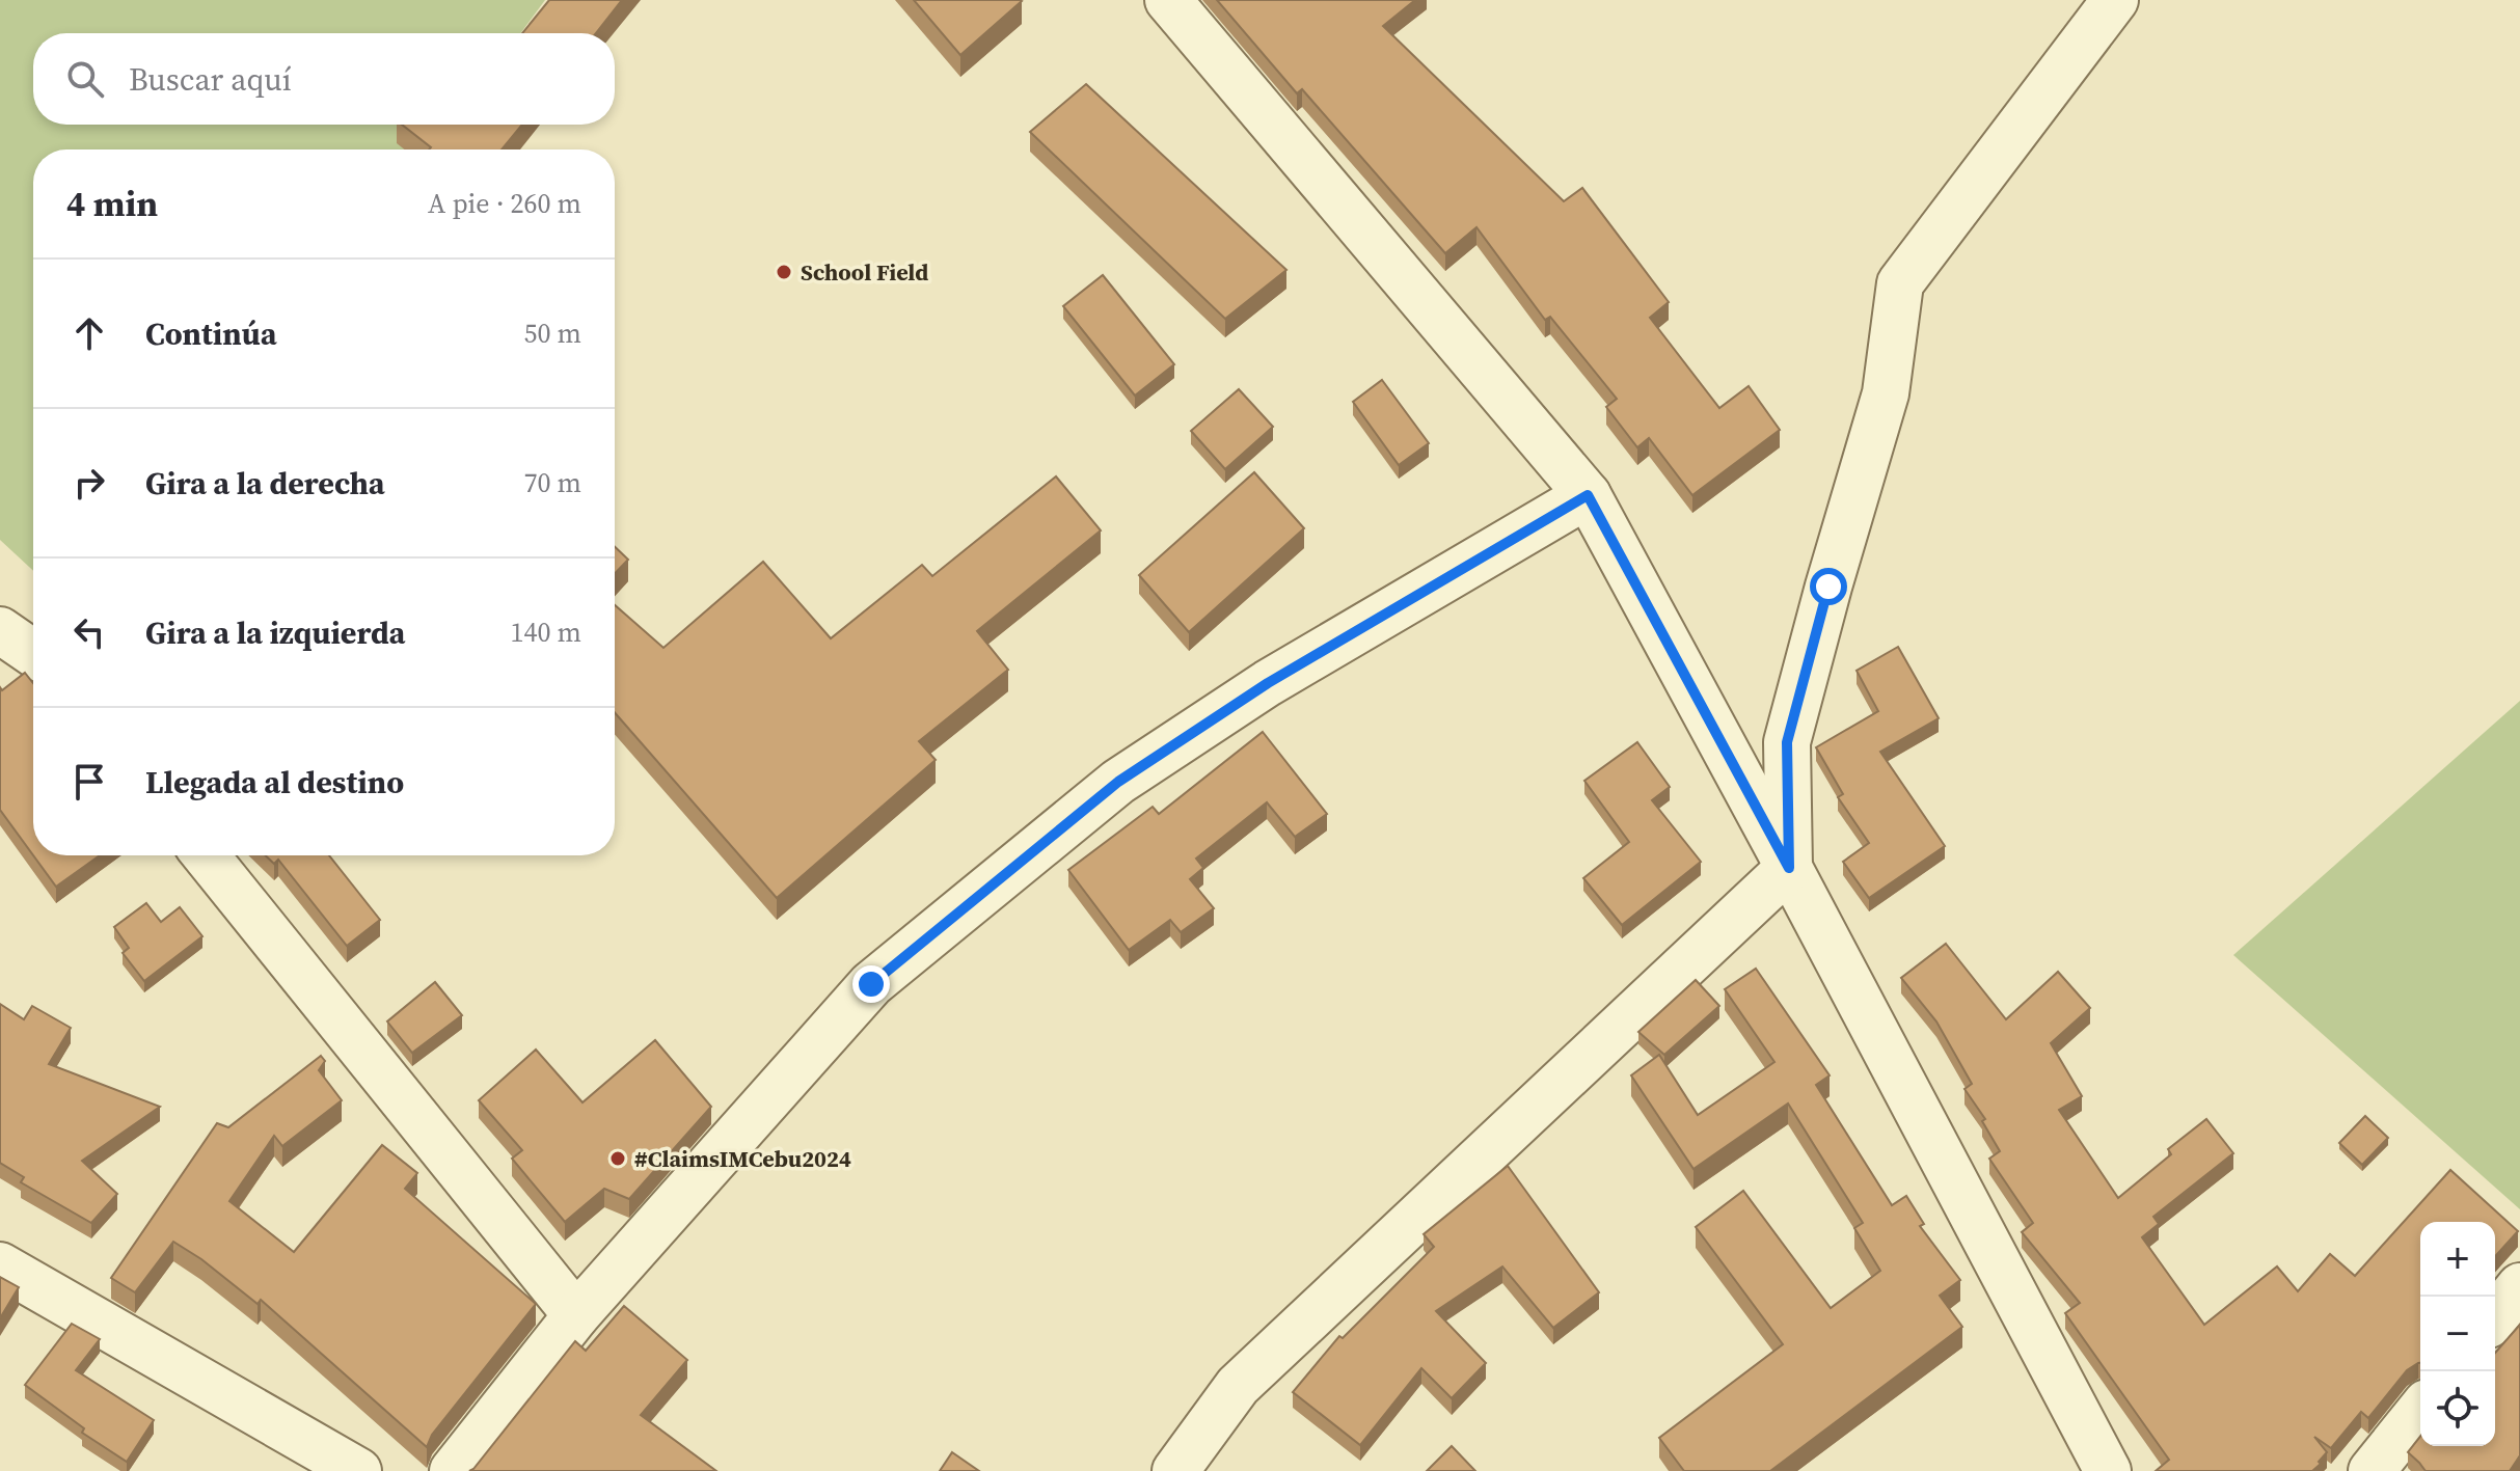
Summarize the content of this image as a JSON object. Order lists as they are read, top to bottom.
{
  "places": ["School Field", "#ClaimsIMCebu2024"],
  "page": {
    "search": "Buscar aquí",
    "heading": ["4 min", "A pie · 260 m"],
    "list": [
      ["Continúa", "50 m"],
      ["Gira a la derecha", "70 m"],
      ["Gira a la izquierda", "140 m"],
      "Llegada al destino"
    ],
    "map_buttons": ["+", "−"]
  }
}
